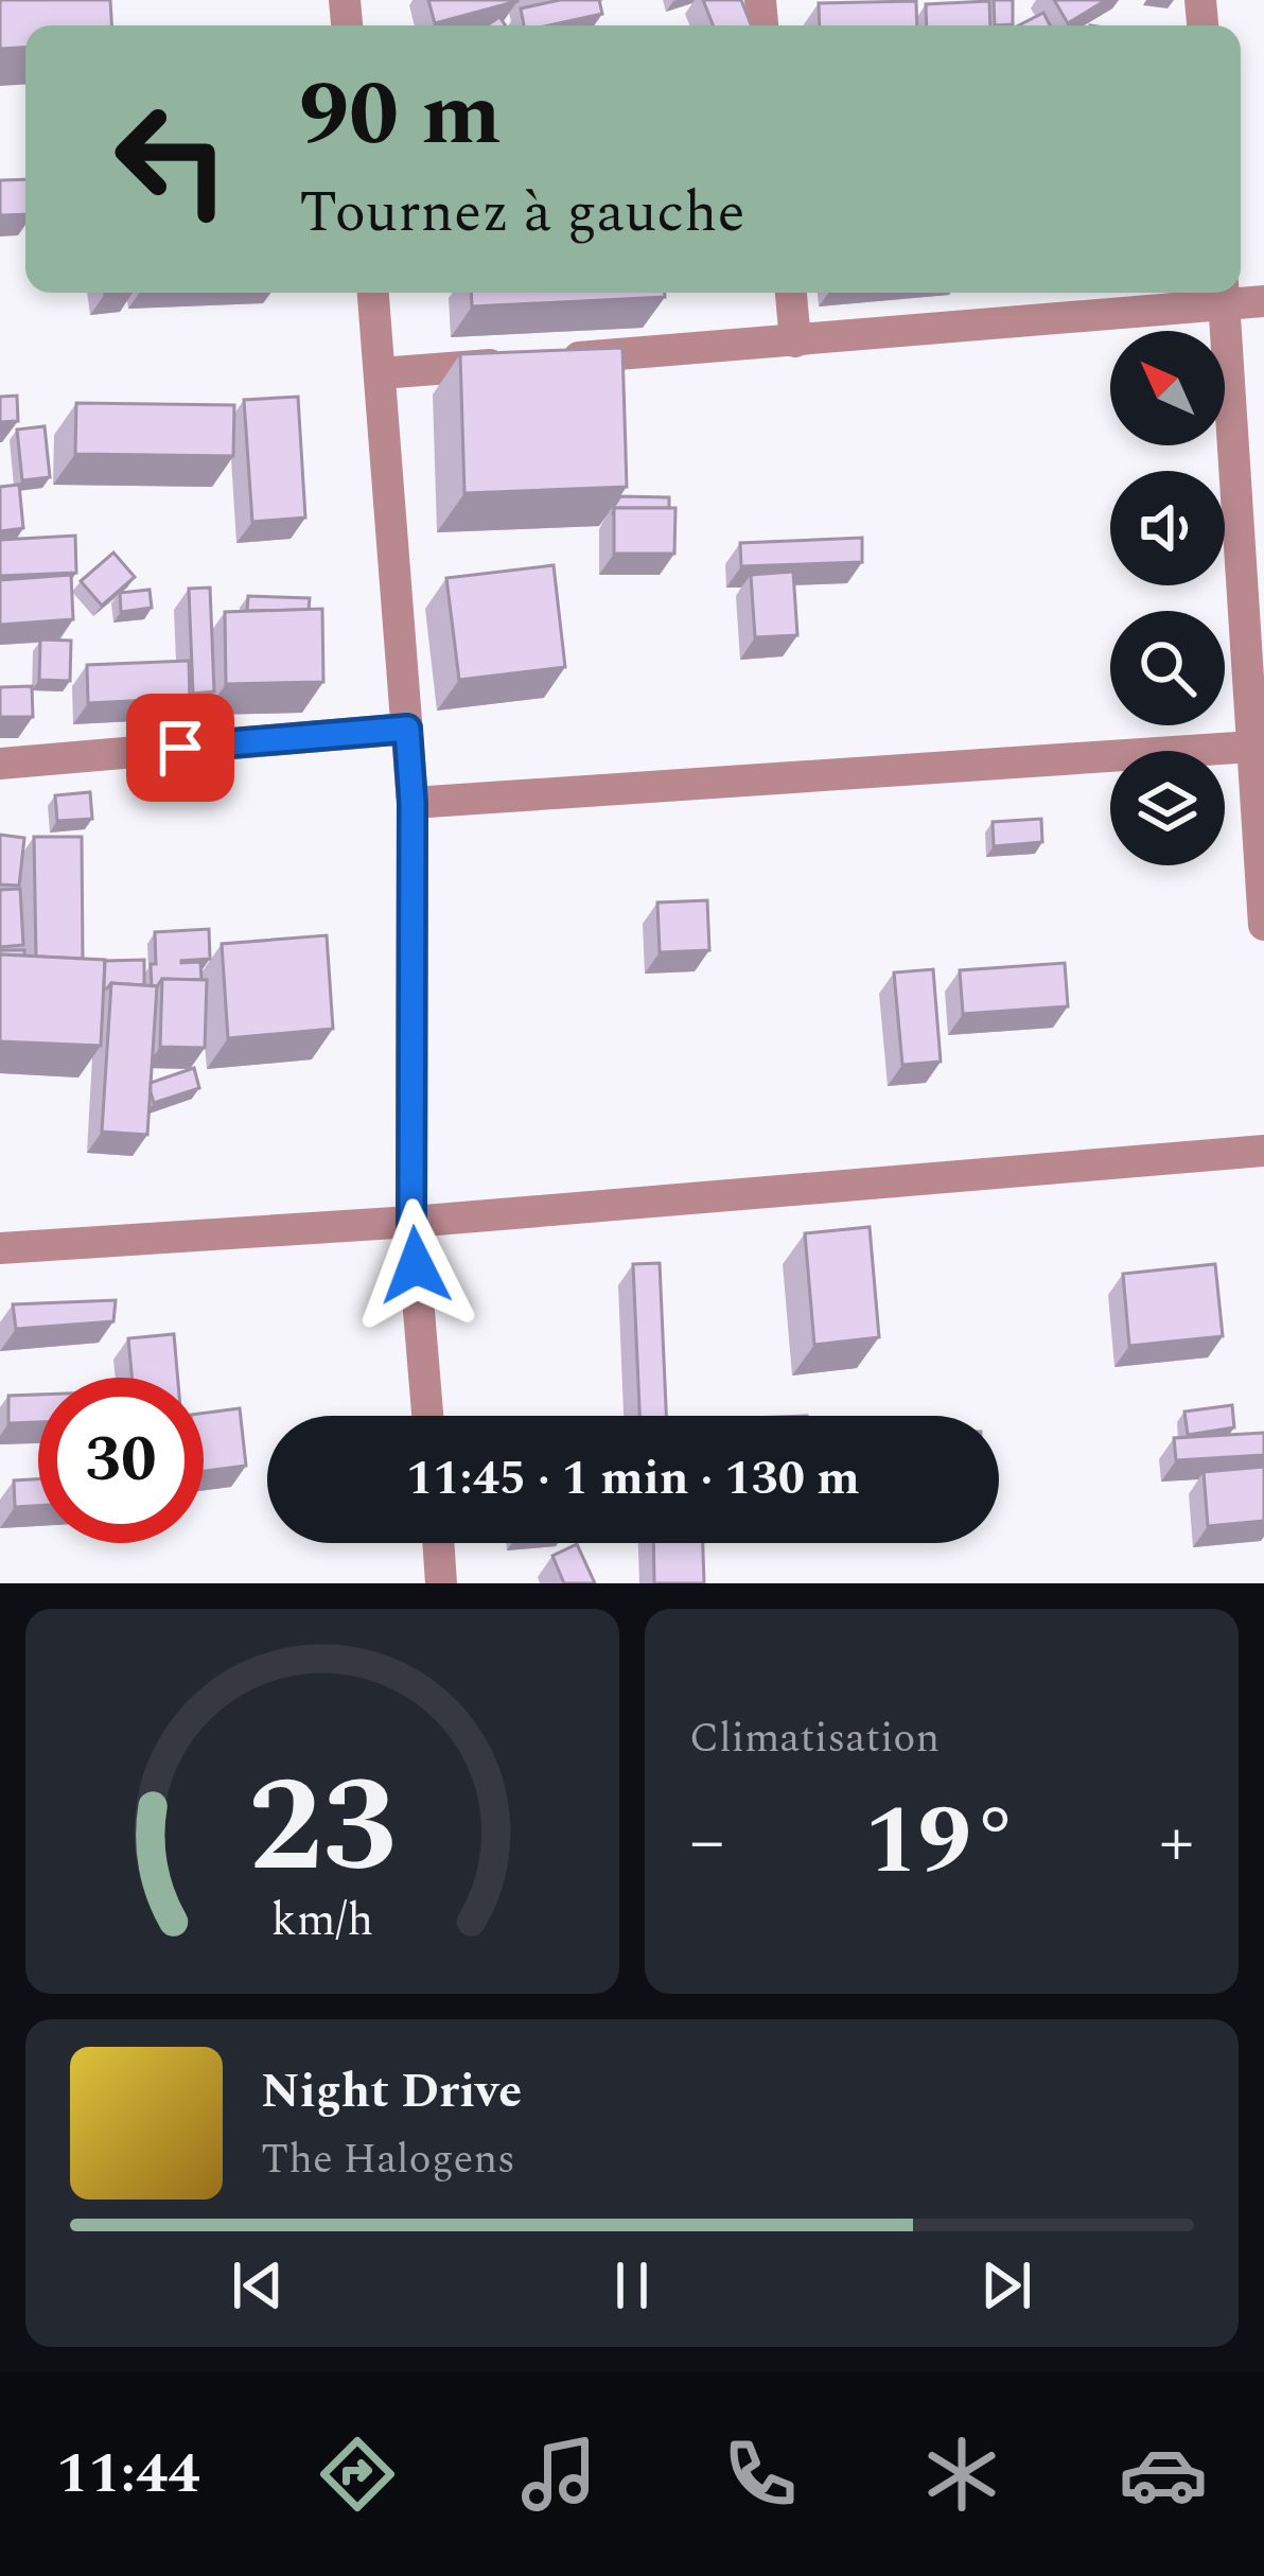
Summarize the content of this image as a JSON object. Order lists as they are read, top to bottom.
{
  "north": "top left",
  "page": {
    "turn": ["90 m", "Tournez à gauche"],
    "limit": "30",
    "trip": "11:45 · 1 min · 130 m",
    "tile": "Climatisation",
    "heat": ["−", "19°", "+"],
    "song": ["Night Drive", "The Halogens"],
    "tabs": "11:44",
    "gauge": ["23", "km/h"]
  }
}
